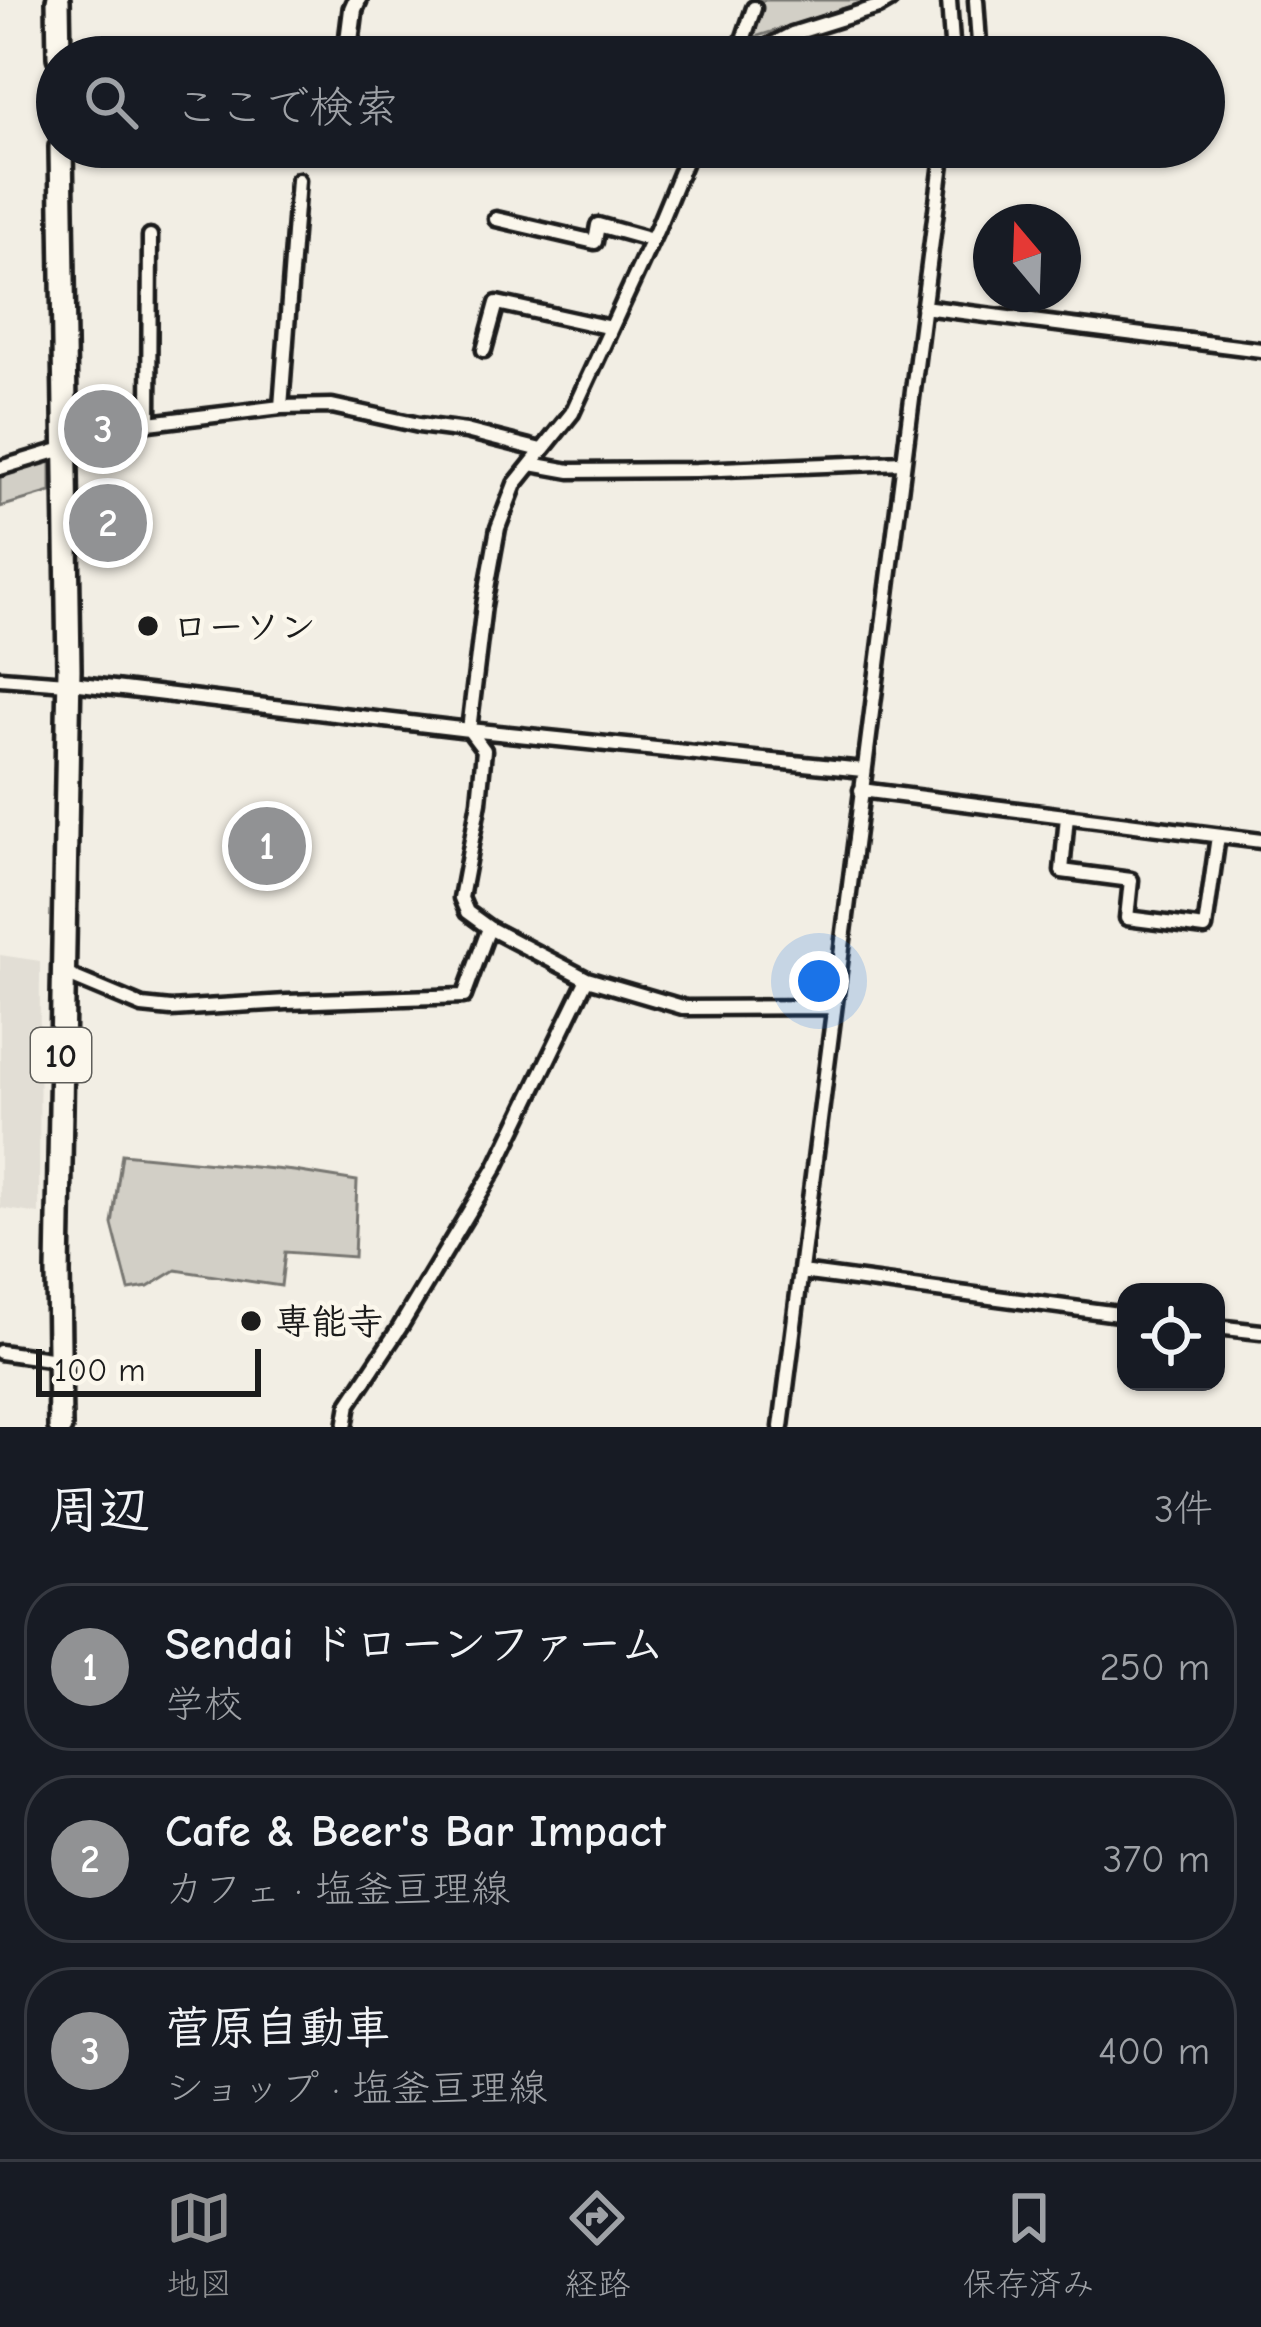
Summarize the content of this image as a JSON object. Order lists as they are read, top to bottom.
{
  "streets": {
    "main road": ["10"]
  },
  "places": ["ローソン", "専能寺"],
  "scale_bar": "100 m",
  "north": "top",
  "page": {
    "search": "ここで検索",
    "pins": ["3", "2", "1"],
    "scale": "100 m",
    "heading": ["周辺", "3件"],
    "list": [
      {
        "mark": "1",
        "name": "Sendai ドローンファーム",
        "note": "学校",
        "value": "250 m"
      },
      {
        "mark": "2",
        "name": "Cafe & Beer's Bar Impact",
        "note": "カフェ · 塩釜亘理線",
        "value": "370 m"
      },
      {
        "mark": "3",
        "name": "菅原自動車",
        "note": "ショップ · 塩釜亘理線",
        "value": "400 m"
      }
    ],
    "nav": ["地図", "経路", "保存済み"]
  }
}
